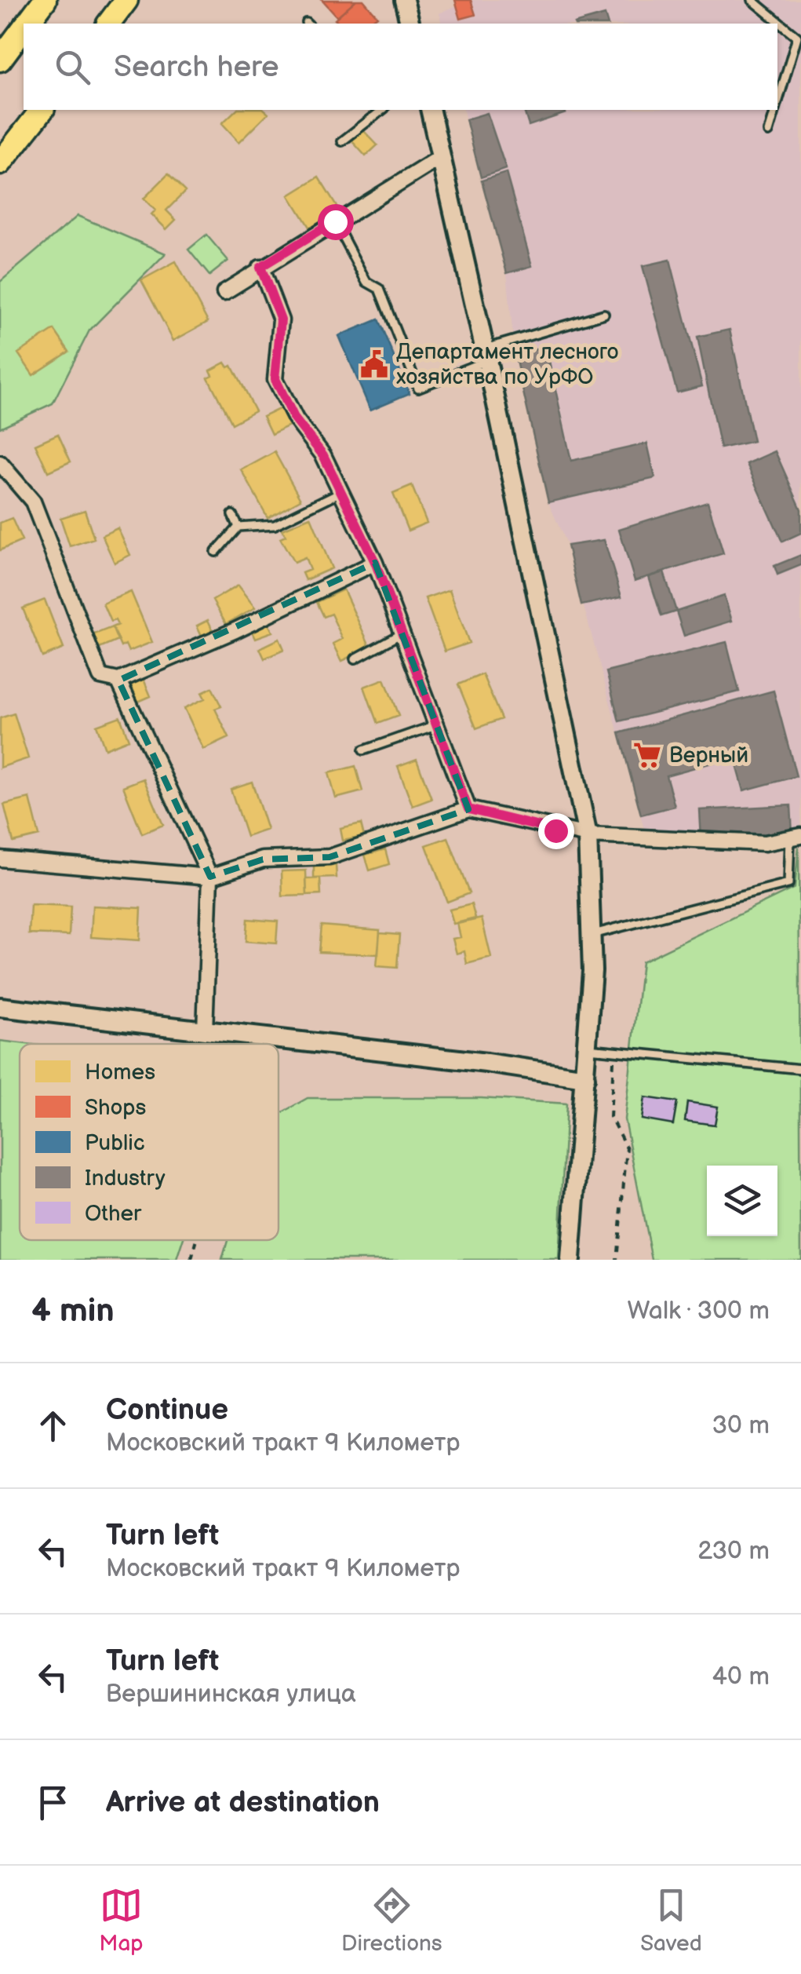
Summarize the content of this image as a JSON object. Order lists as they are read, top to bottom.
{
  "places": {
    "public building": ["Департамент лесного хозяйства по УрФО"],
    "supermarket": ["Верный"]
  },
  "legend": [
    "Homes",
    "Shops",
    "Public",
    "Industry",
    "Other"
  ],
  "page": {
    "search": "Search here",
    "heading": ["4 min", "Walk · 300 m"],
    "list": [
      ["Continue", "Московский тракт 9 Километр", "30 m"],
      ["Turn left", "Московский тракт 9 Километр", "230 m"],
      ["Turn left", "Вершининская улица", "40 m"],
      "Arrive at destination"
    ],
    "nav": ["Map", "Directions", "Saved"]
  }
}
